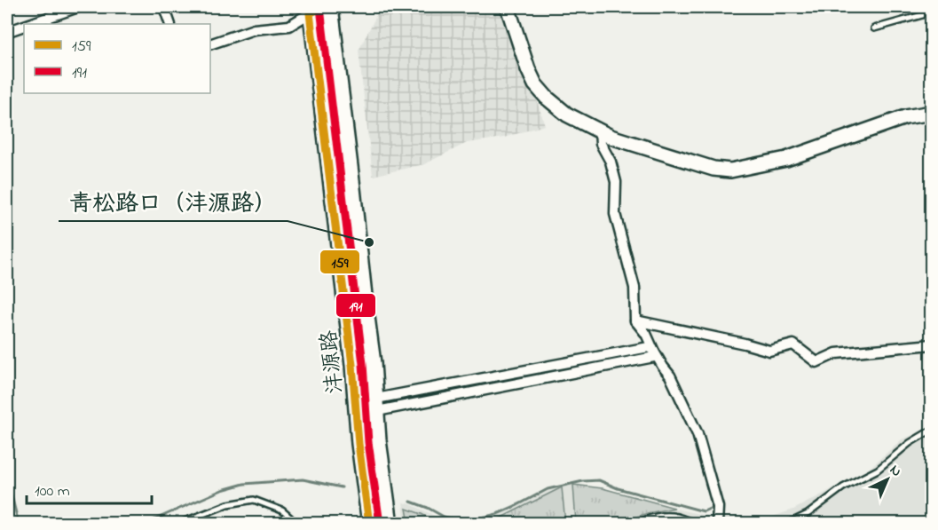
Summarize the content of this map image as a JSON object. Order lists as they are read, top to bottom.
{
  "streets": {
    "main road": ["沣源路"]
  },
  "places": ["青松路口（沣源路）"],
  "lines": ["transit line 159", "transit line 191"],
  "legend": ["159", "191"],
  "scale_bar": "100 m",
  "north": "top right"
}
